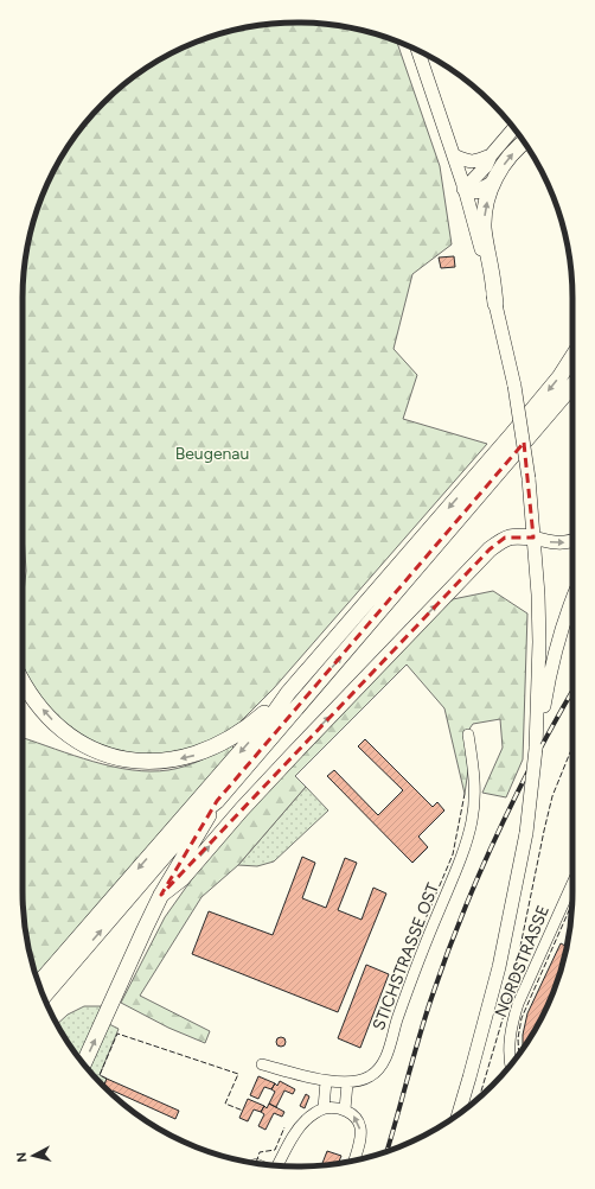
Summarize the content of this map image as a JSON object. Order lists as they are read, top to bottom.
{
  "streets": {
    "street": ["STICHSTRASSE OST", "NORDSTRASSE"]
  },
  "parks": ["Beugenau"],
  "north": "left"
}
